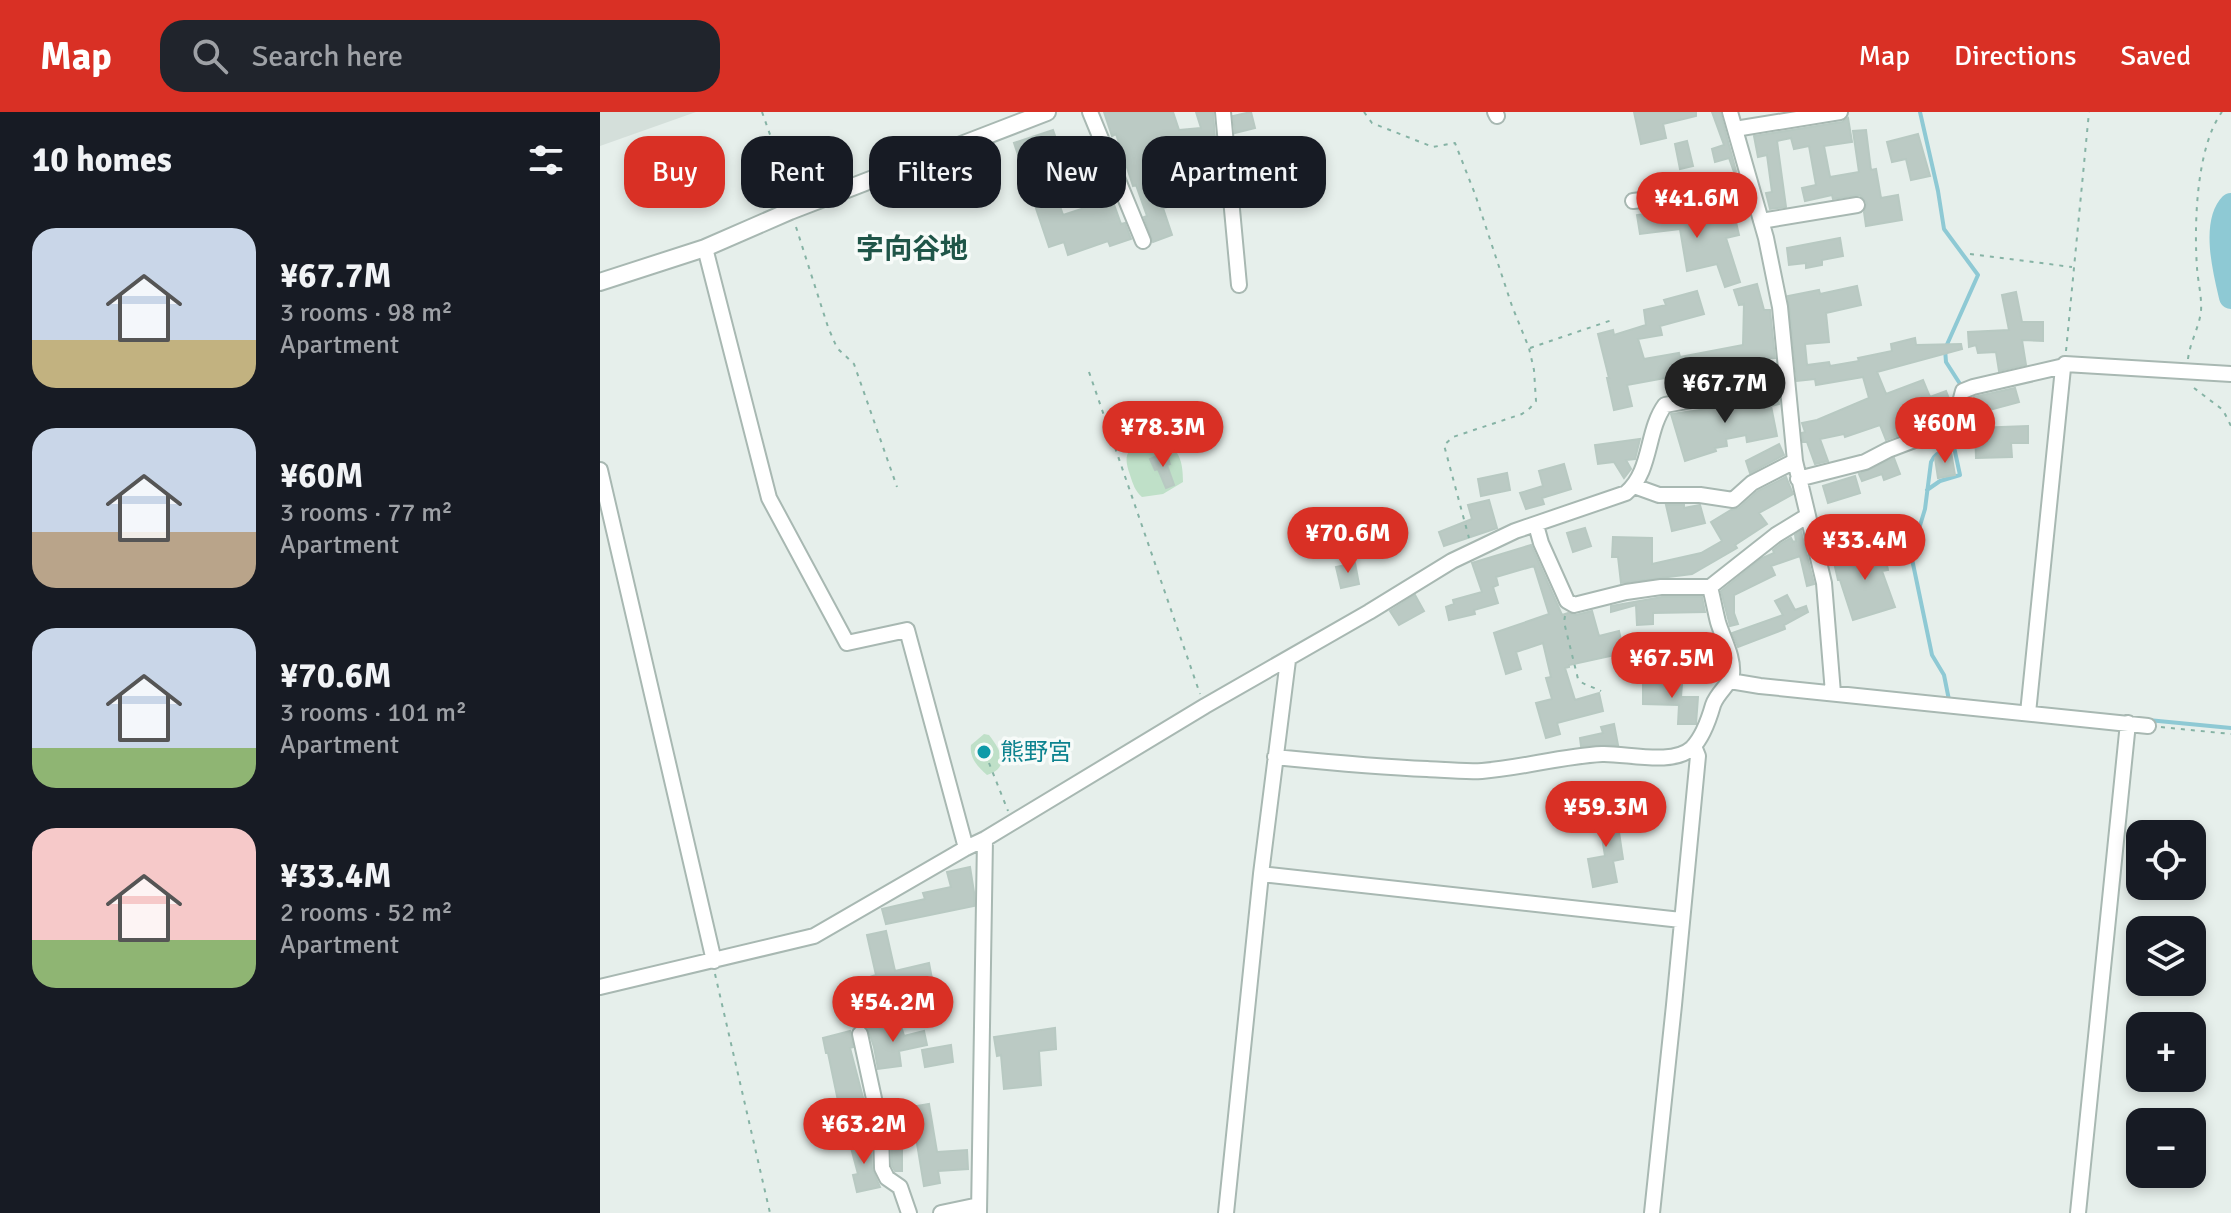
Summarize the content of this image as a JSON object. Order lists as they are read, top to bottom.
{
  "districts": ["字向谷地"],
  "places": ["熊野宮"],
  "page": {
    "header": "Map",
    "search": "Search here",
    "nav": ["Map", "Directions", "Saved"],
    "heading": "10 homes",
    "chip": [
      "Buy",
      "Rent",
      "Filters",
      "New",
      "Apartment"
    ],
    "price": [
      "¥41.6M",
      "¥67.7M",
      "¥60M",
      "¥78.3M",
      "¥70.6M",
      "¥33.4M",
      "¥67.5M",
      "¥59.3M",
      "¥54.2M",
      "¥63.2M"
    ],
    "list": [
      {
        "name": "¥67.7M",
        "note": "3 rooms · 98 m² · Apartment"
      },
      {
        "name": "¥60M",
        "note": "3 rooms · 77 m² · Apartment"
      },
      {
        "name": "¥70.6M",
        "note": "3 rooms · 101 m² · Apartment"
      },
      {
        "name": "¥33.4M",
        "note": "2 rooms · 52 m² · Apartment"
      }
    ],
    "map_buttons": ["+", "−"]
  }
}
